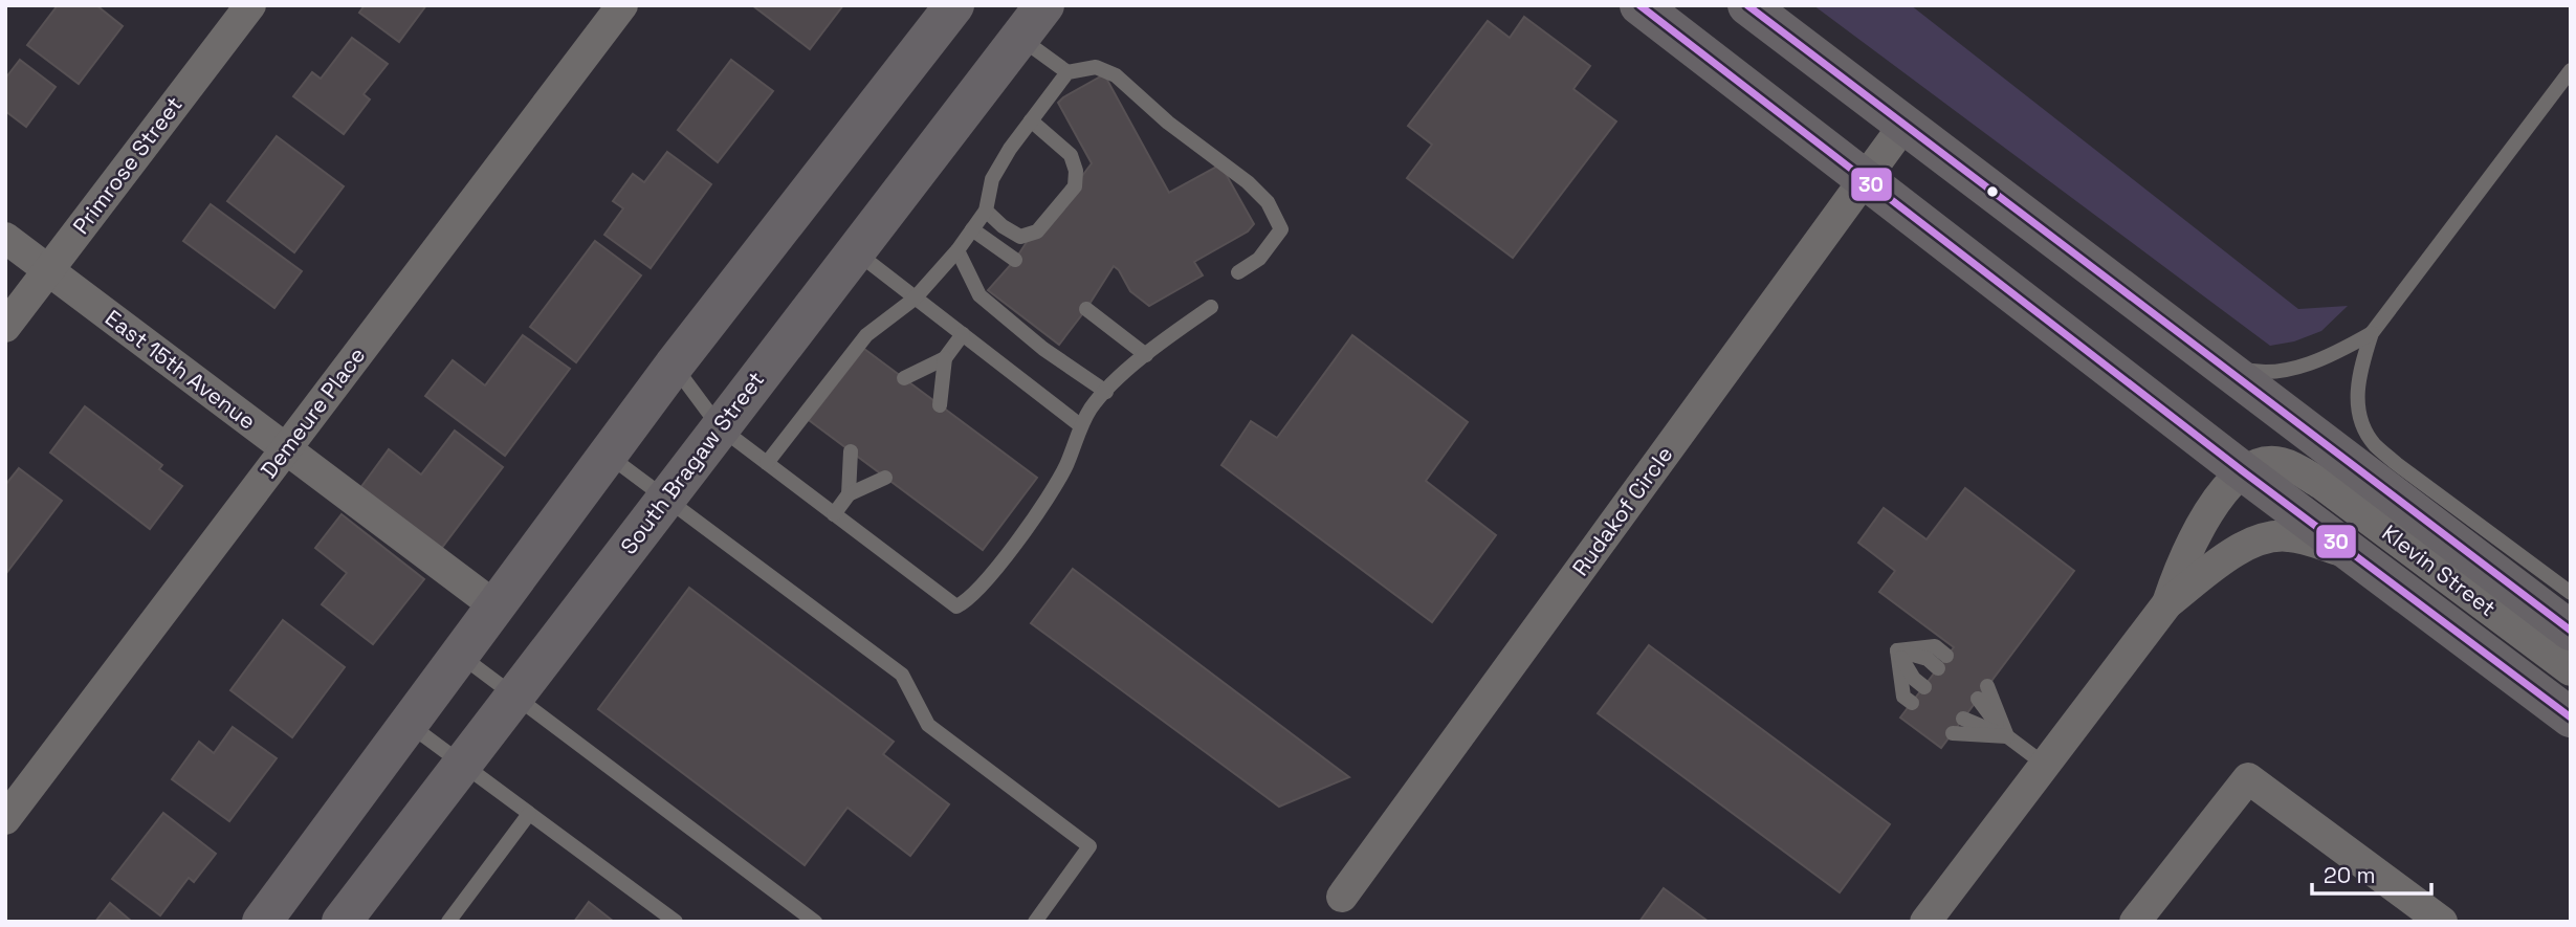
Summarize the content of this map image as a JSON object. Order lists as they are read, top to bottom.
{
  "streets": {
    "main road": ["South Bragaw Street"],
    "street": [
      "Primrose Street",
      "East 15th Avenue",
      "Demeure Place",
      "Rudakof Circle",
      "Klevin Street"
    ]
  },
  "crossings": [
    ["Primrose Street", "East 15th Avenue"],
    ["East 15th Avenue", "Demeure Place"]
  ],
  "lines": ["transit line 30"],
  "scale_bar": "20 m"
}
